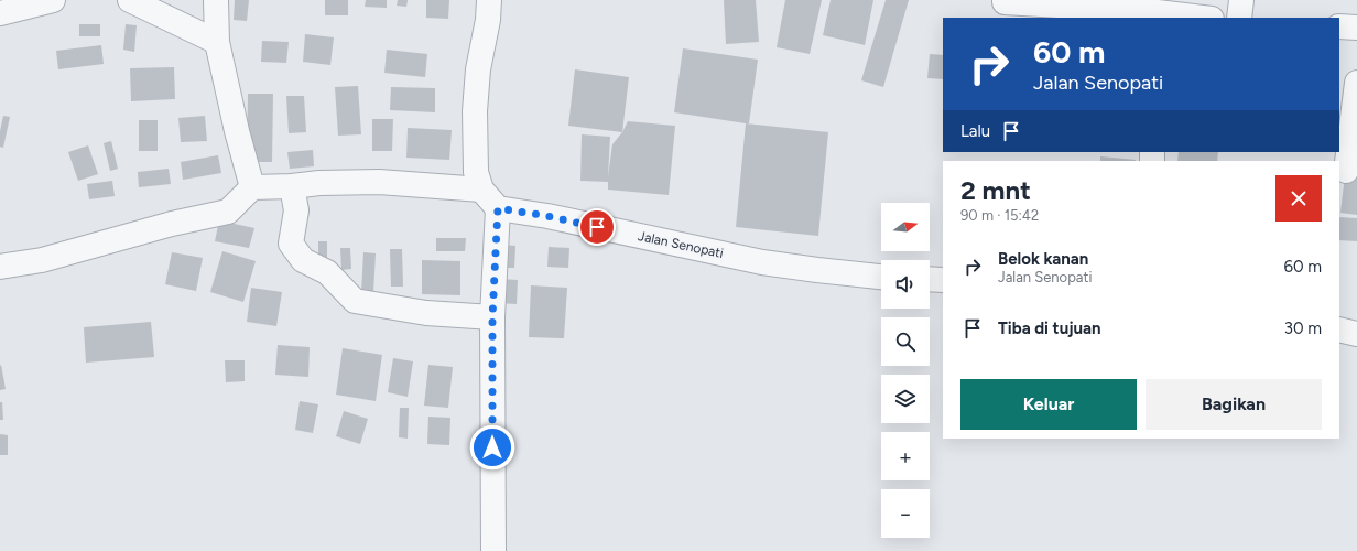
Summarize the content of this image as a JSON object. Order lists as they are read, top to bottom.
{
  "streets": {
    "street": ["Jalan Senopati"]
  },
  "north": "right",
  "page": {
    "turn": ["60 m", "Jalan Senopati"],
    "then": "Lalu",
    "heading": ["2 mnt", "90 m · 15:42"],
    "map_buttons": ["+", "−"],
    "list": [
      {
        "name": "Belok kanan",
        "note": "Jalan Senopati",
        "value": "60 m"
      },
      {
        "name": "Tiba di tujuan",
        "value": "30 m"
      }
    ],
    "buttons": ["Keluar", "Bagikan"]
  }
}
